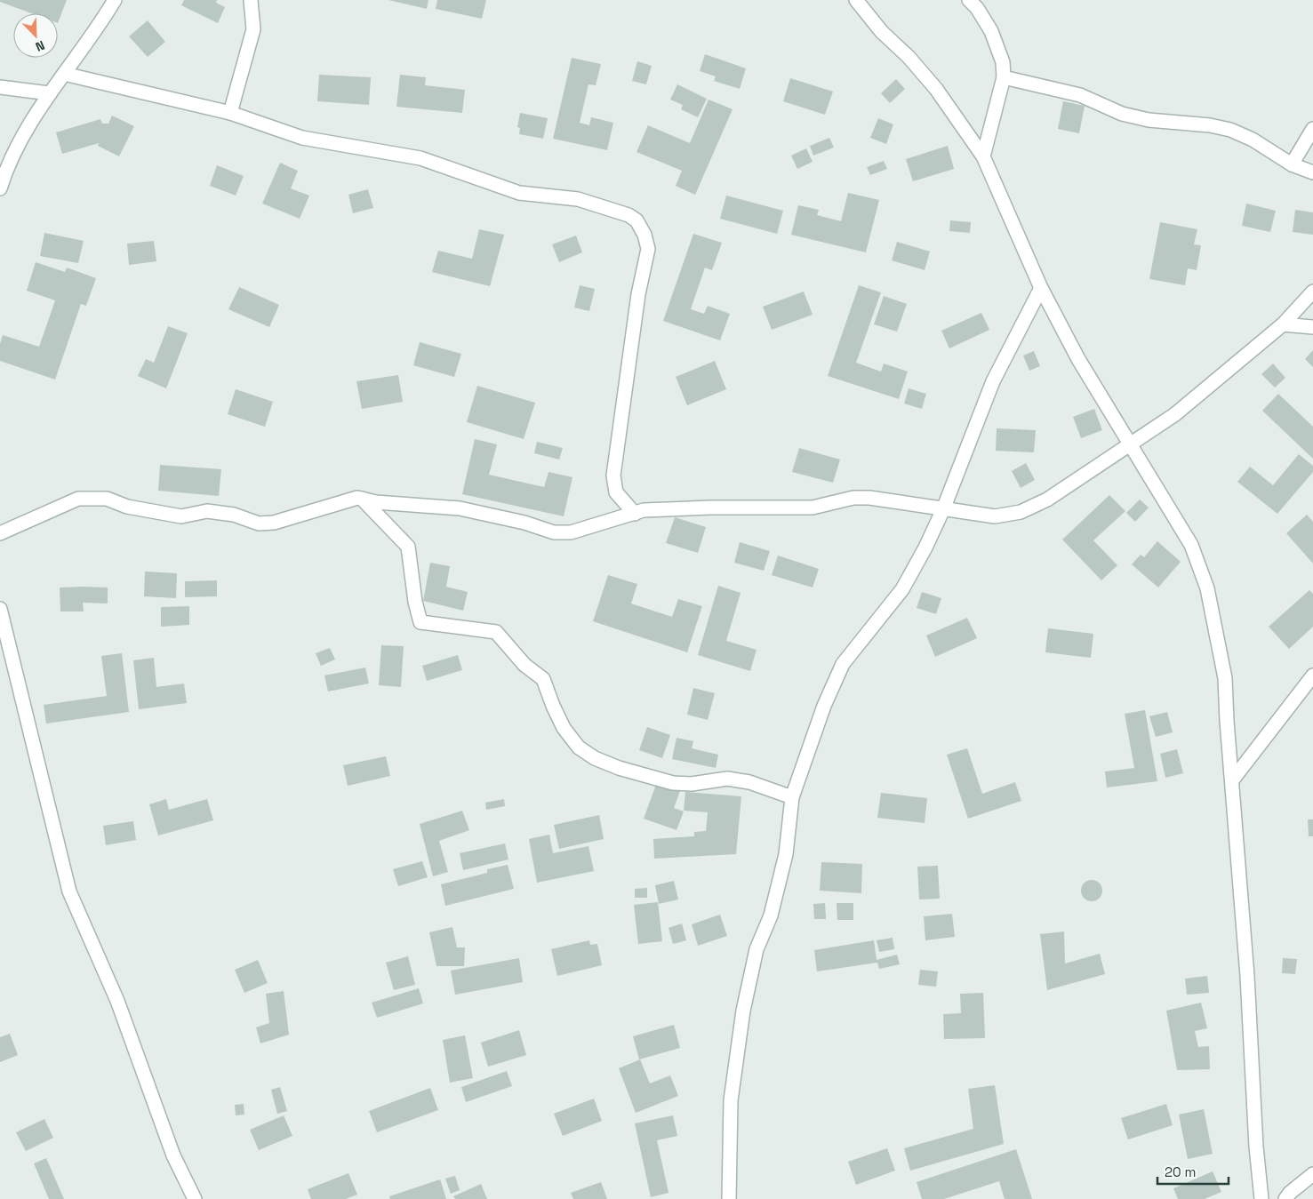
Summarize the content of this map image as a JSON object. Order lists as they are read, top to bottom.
{
  "scale_bar": "20 m",
  "north": "bottom right"
}
